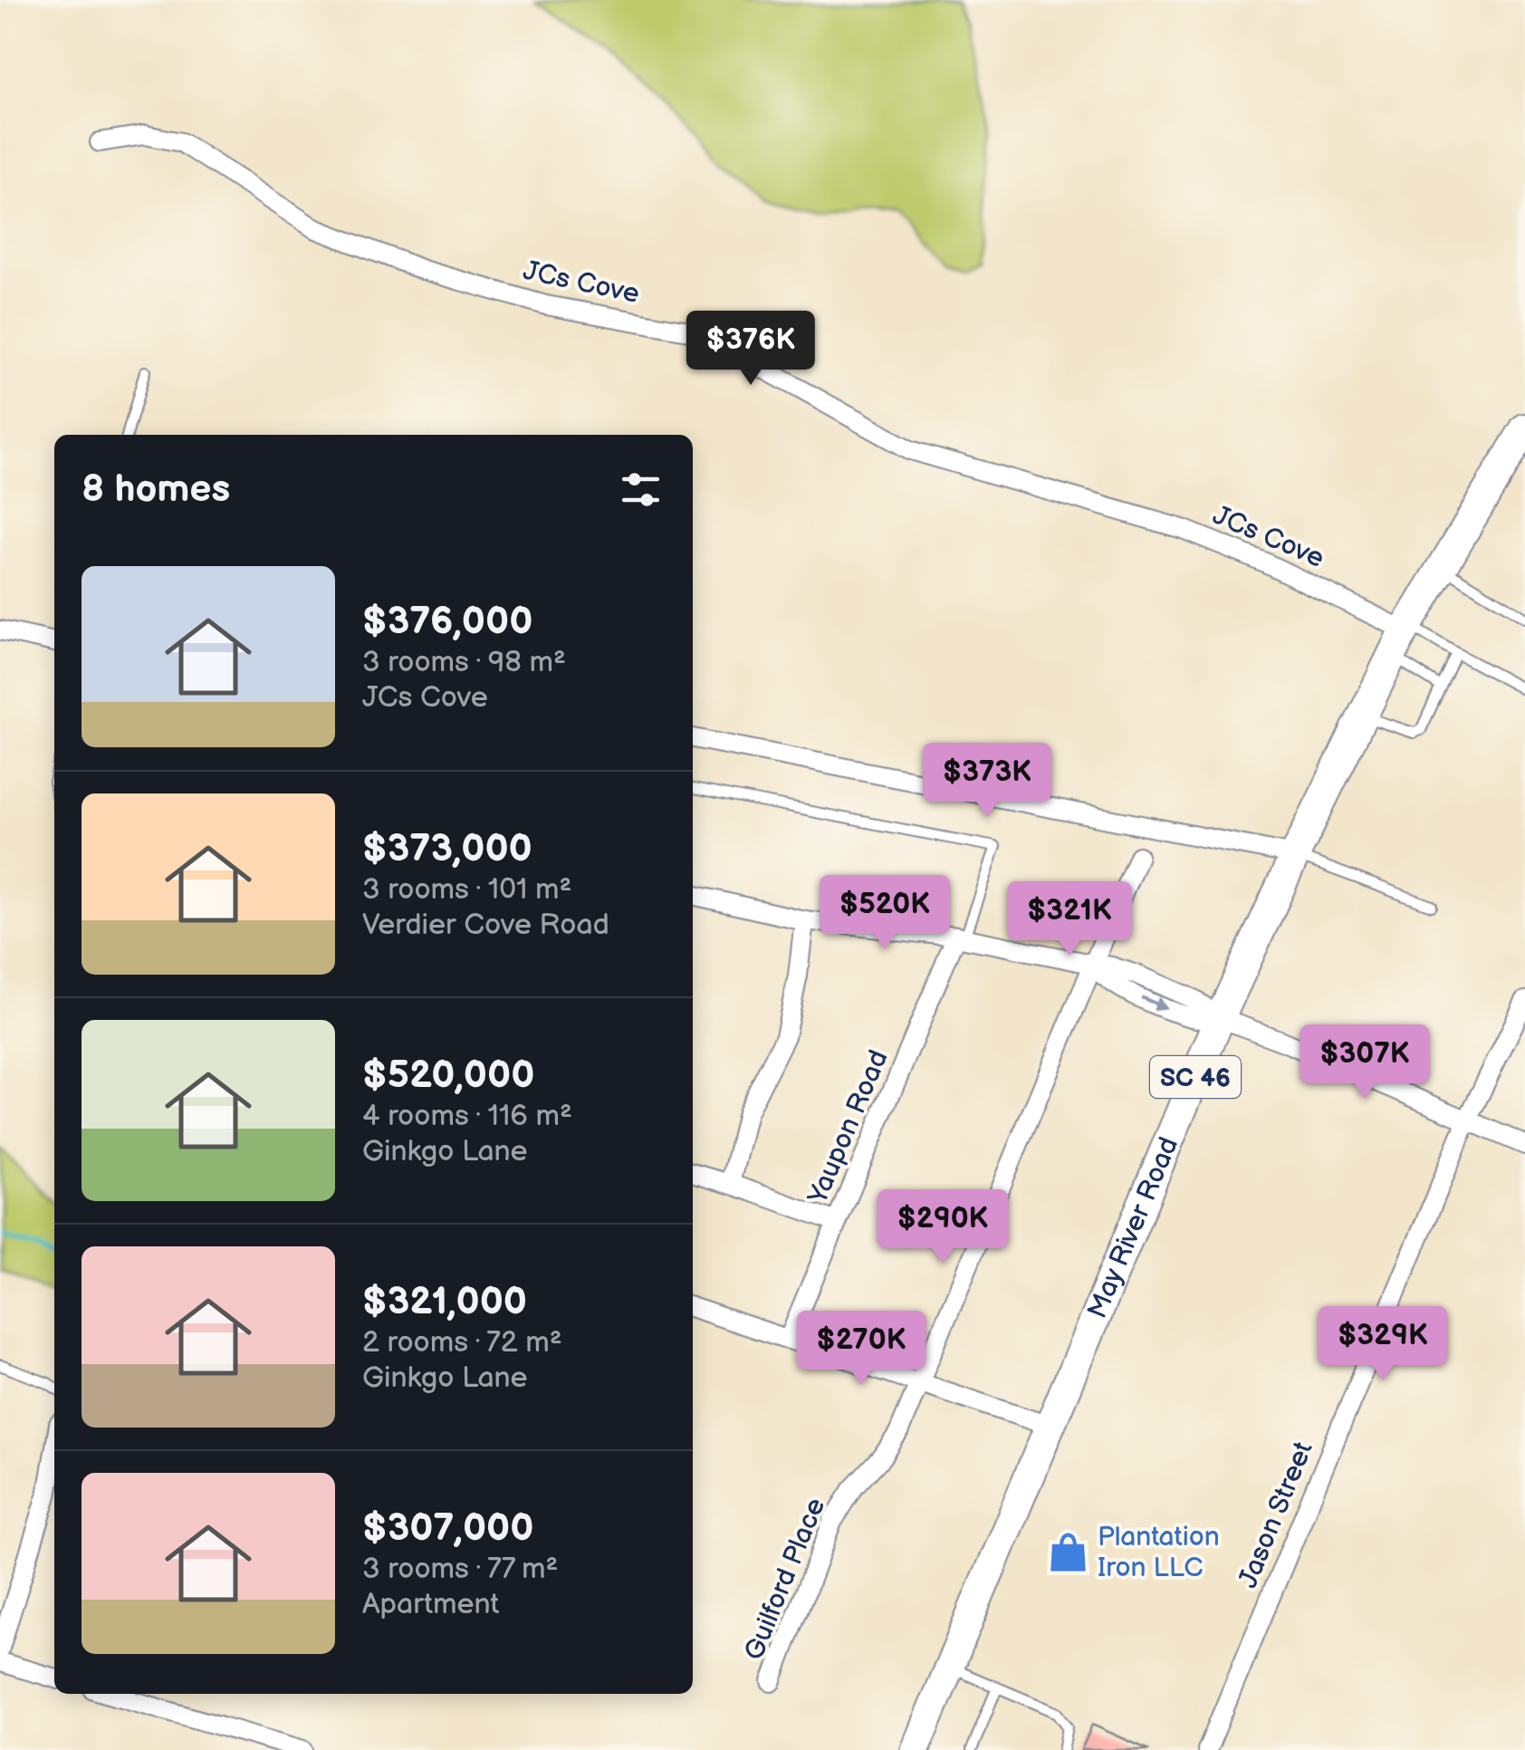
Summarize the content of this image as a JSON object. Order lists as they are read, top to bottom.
{
  "streets": {
    "main road": ["SC 46", "May River Road"],
    "street": [
      "JCs Cove",
      "Yaupon Road",
      "Jason Street",
      "Guilford Place"
    ]
  },
  "crossings": [
    ["JCs Cove", "May River Road"]
  ],
  "places": {
    "shop": ["Plantation Iron LLC"]
  },
  "page": {
    "price": [
      "$376K",
      "$373K",
      "$520K",
      "$321K",
      "$307K",
      "$290K",
      "$329K",
      "$270K"
    ],
    "heading": "8 homes",
    "list": [
      {
        "name": "$376,000",
        "note": "3 rooms · 98 m² · JCs Cove"
      },
      {
        "name": "$373,000",
        "note": "3 rooms · 101 m² · Verdier Cove Road"
      },
      {
        "name": "$520,000",
        "note": "4 rooms · 116 m² · Ginkgo Lane"
      },
      {
        "name": "$321,000",
        "note": "2 rooms · 72 m² · Ginkgo Lane"
      },
      {
        "name": "$307,000",
        "note": "3 rooms · 77 m² · Apartment"
      }
    ]
  }
}
